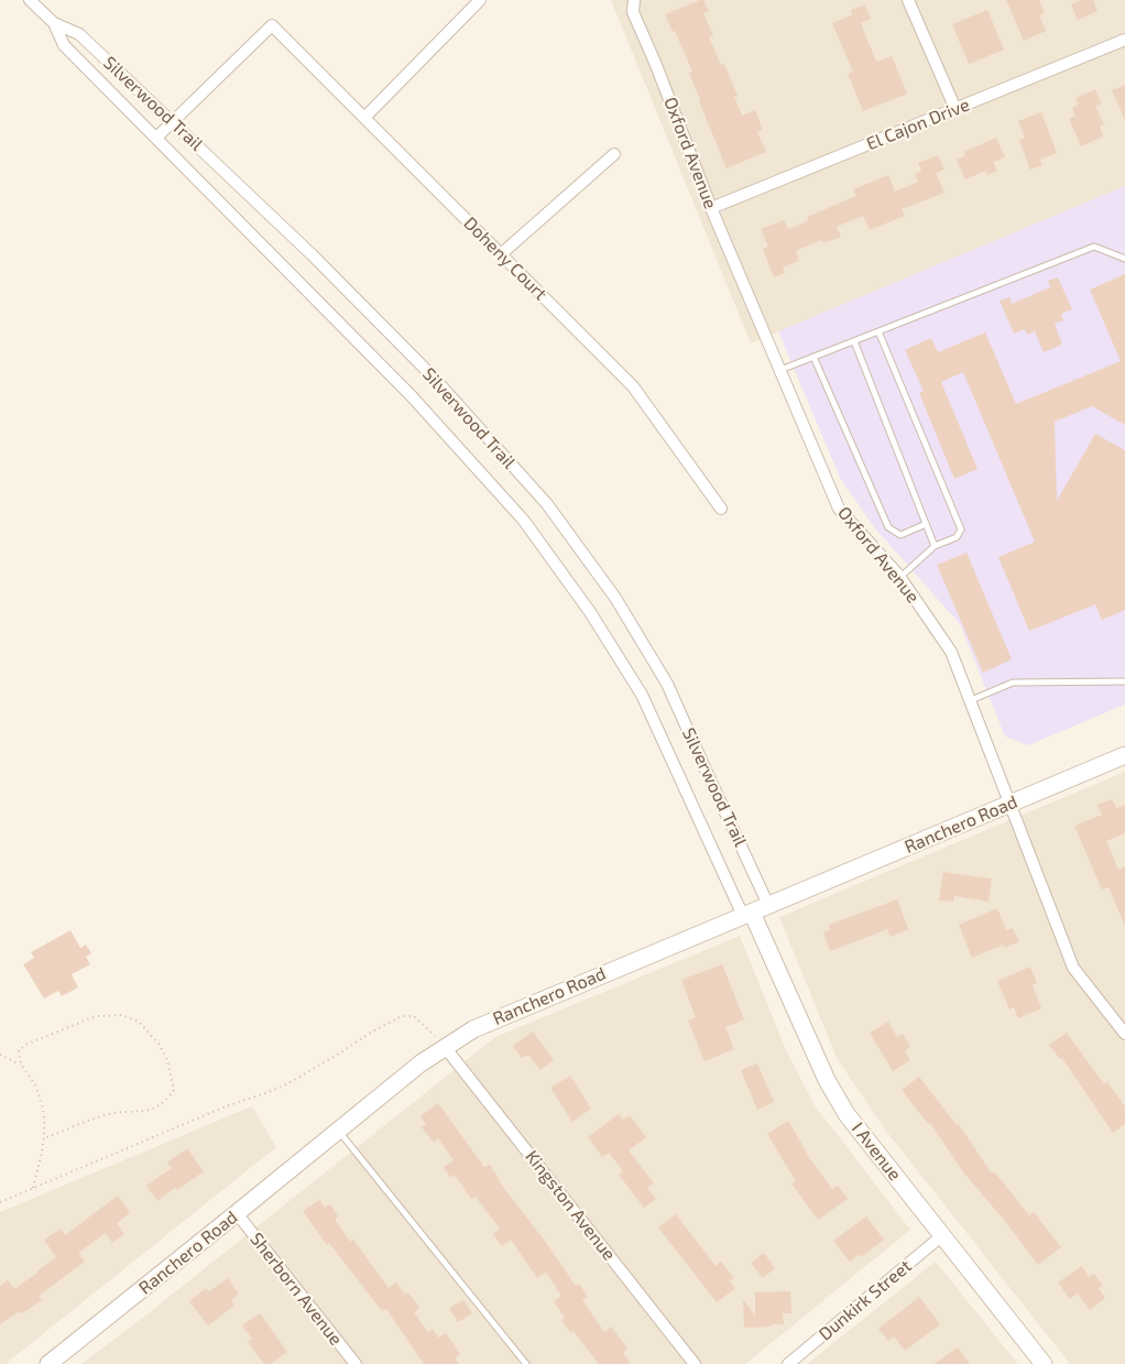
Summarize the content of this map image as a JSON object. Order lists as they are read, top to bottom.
{
  "streets": {
    "main road": ["Ranchero Road", "I Avenue"],
    "street": [
      "Silverwood Trail",
      "El Cajon Drive",
      "Oxford Avenue",
      "Doheny Court",
      "Kingston Avenue",
      "Sherborn Avenue",
      "Dunkirk Street"
    ]
  },
  "crossings": [
    ["Silverwood Trail", "Doheny Court"],
    ["Silverwood Trail", "Ranchero Road"],
    ["Silverwood Trail", "I Avenue"],
    ["El Cajon Drive", "Oxford Avenue"],
    ["Oxford Avenue", "Ranchero Road"],
    ["Ranchero Road", "I Avenue"],
    ["Ranchero Road", "Kingston Avenue"],
    ["Ranchero Road", "Sherborn Avenue"],
    ["I Avenue", "Dunkirk Street"]
  ]
}
